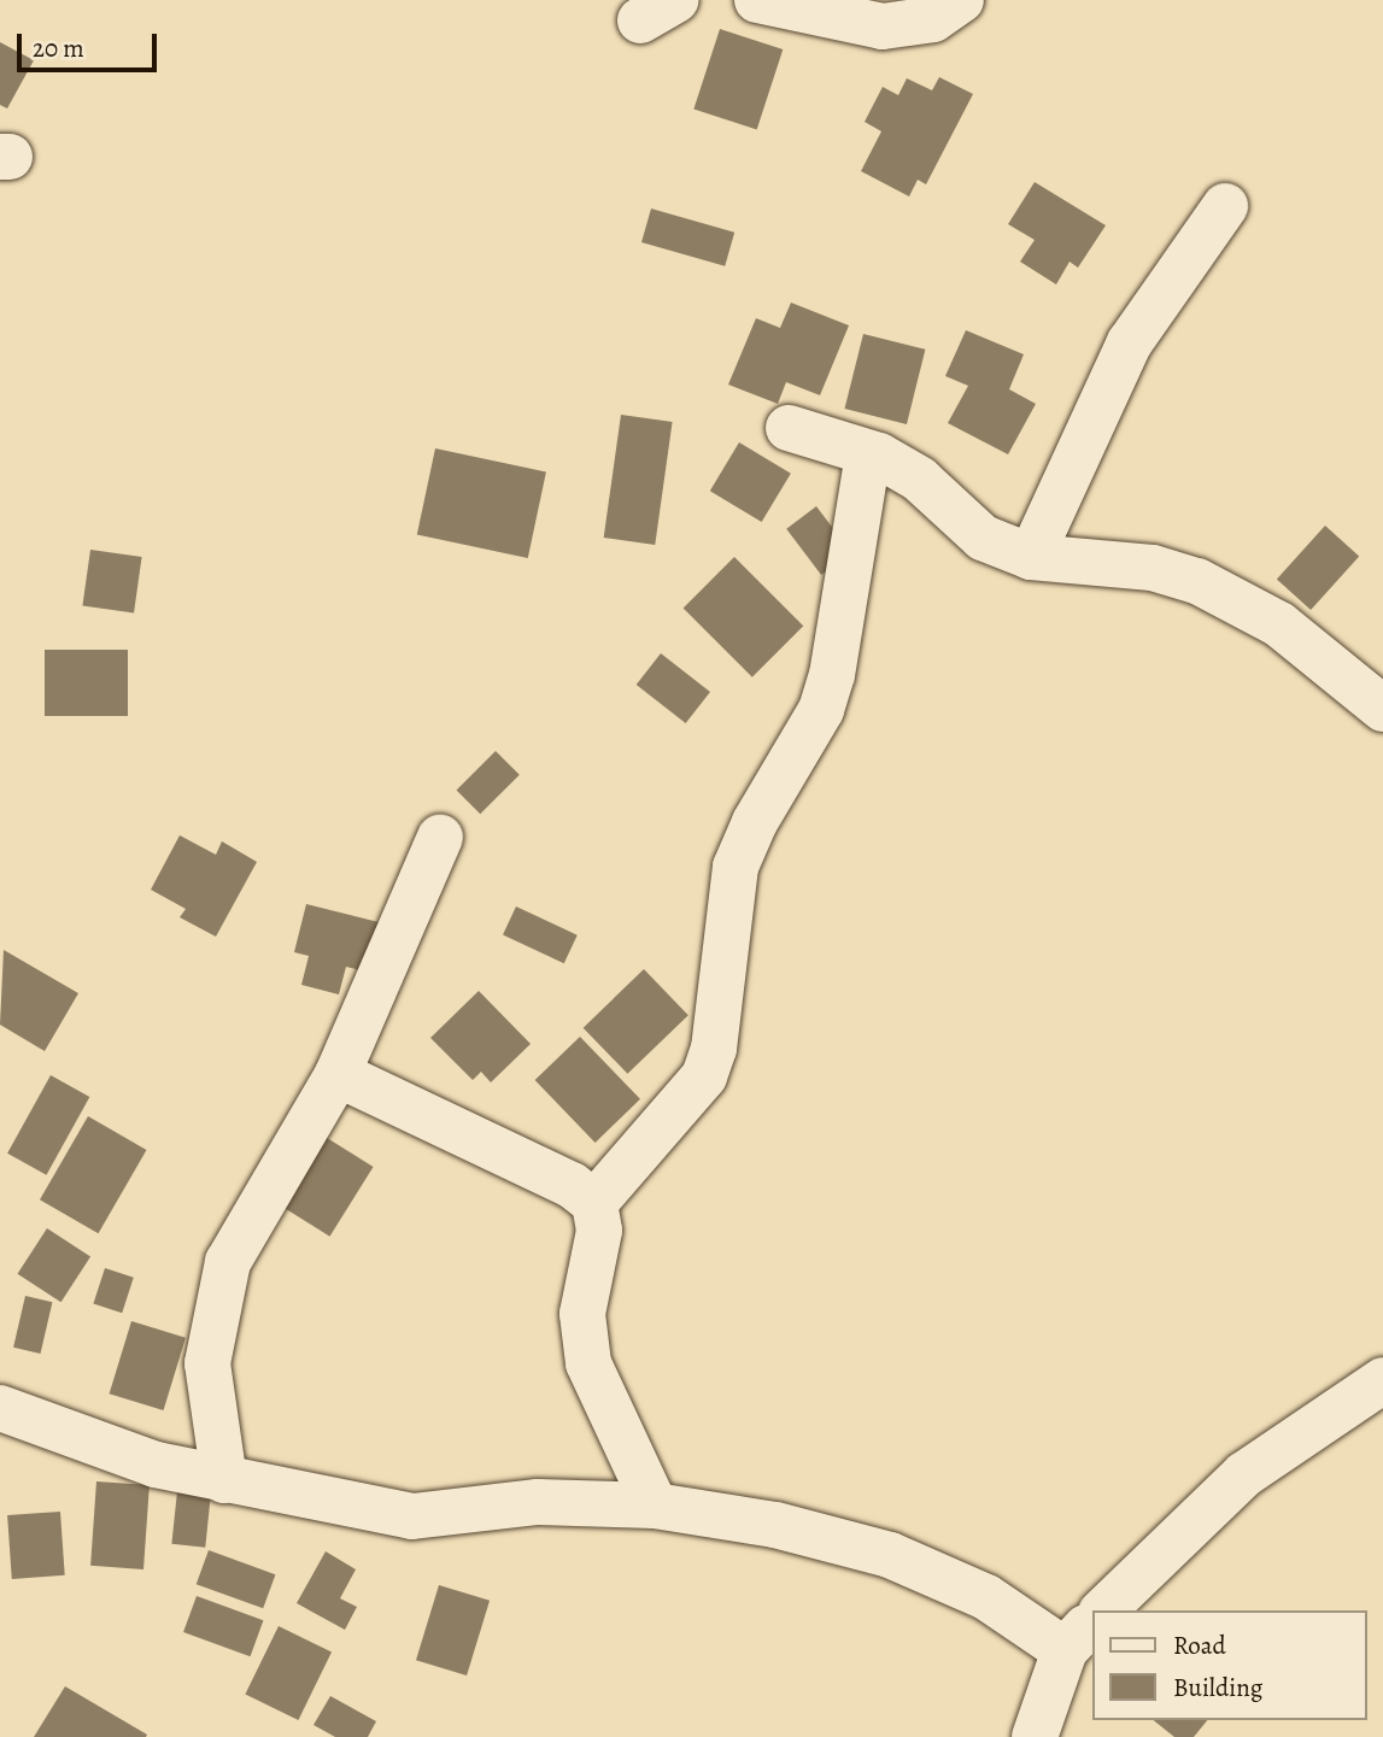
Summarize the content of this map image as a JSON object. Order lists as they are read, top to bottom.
{
  "legend": ["Road", "Building"],
  "scale_bar": "20 m"
}
